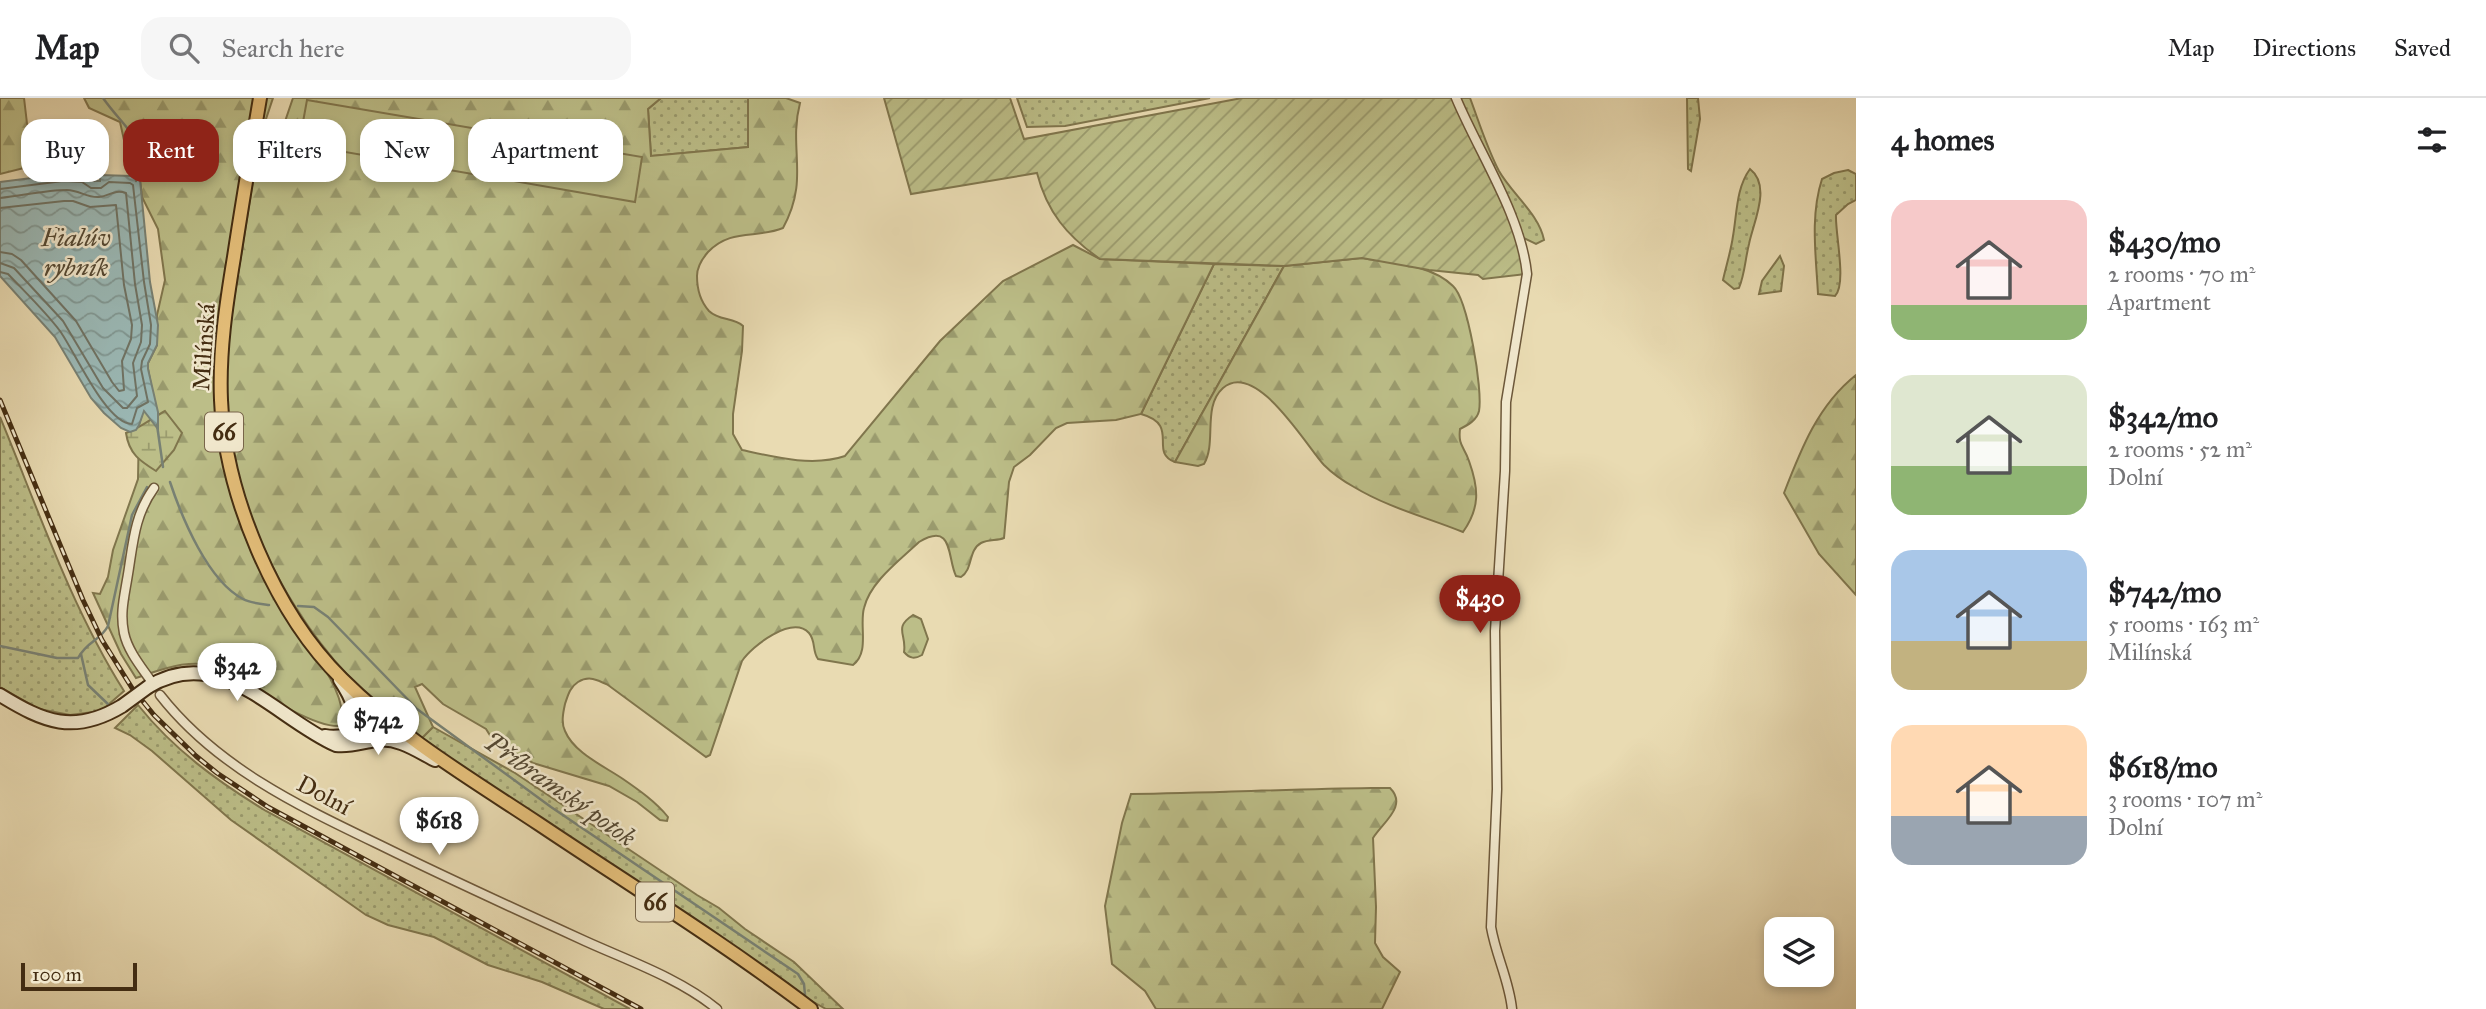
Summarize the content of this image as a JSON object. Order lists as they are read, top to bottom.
{
  "streets": {
    "main road": ["Milínská", "66"],
    "street": ["Dolní"]
  },
  "crossings": [
    ["Milínská", "66"]
  ],
  "water": ["Fialúv rybník", "Příbramský potok"],
  "scale_bar": "100 m",
  "page": {
    "header": "Map",
    "search": "Search here",
    "nav": ["Map", "Directions", "Saved"],
    "heading": "4 homes",
    "chip": [
      "Buy",
      "Rent",
      "Filters",
      "New",
      "Apartment"
    ],
    "list": [
      {
        "name": "$430/mo",
        "note": "2 rooms · 70 m² · Apartment"
      },
      {
        "name": "$342/mo",
        "note": "2 rooms · 52 m² · Dolní"
      },
      {
        "name": "$742/mo",
        "note": "5 rooms · 163 m² · Milínská"
      },
      {
        "name": "$618/mo",
        "note": "3 rooms · 107 m² · Dolní"
      }
    ],
    "price": [
      "$430",
      "$342",
      "$742",
      "$618"
    ],
    "scale": "100 m"
  }
}
